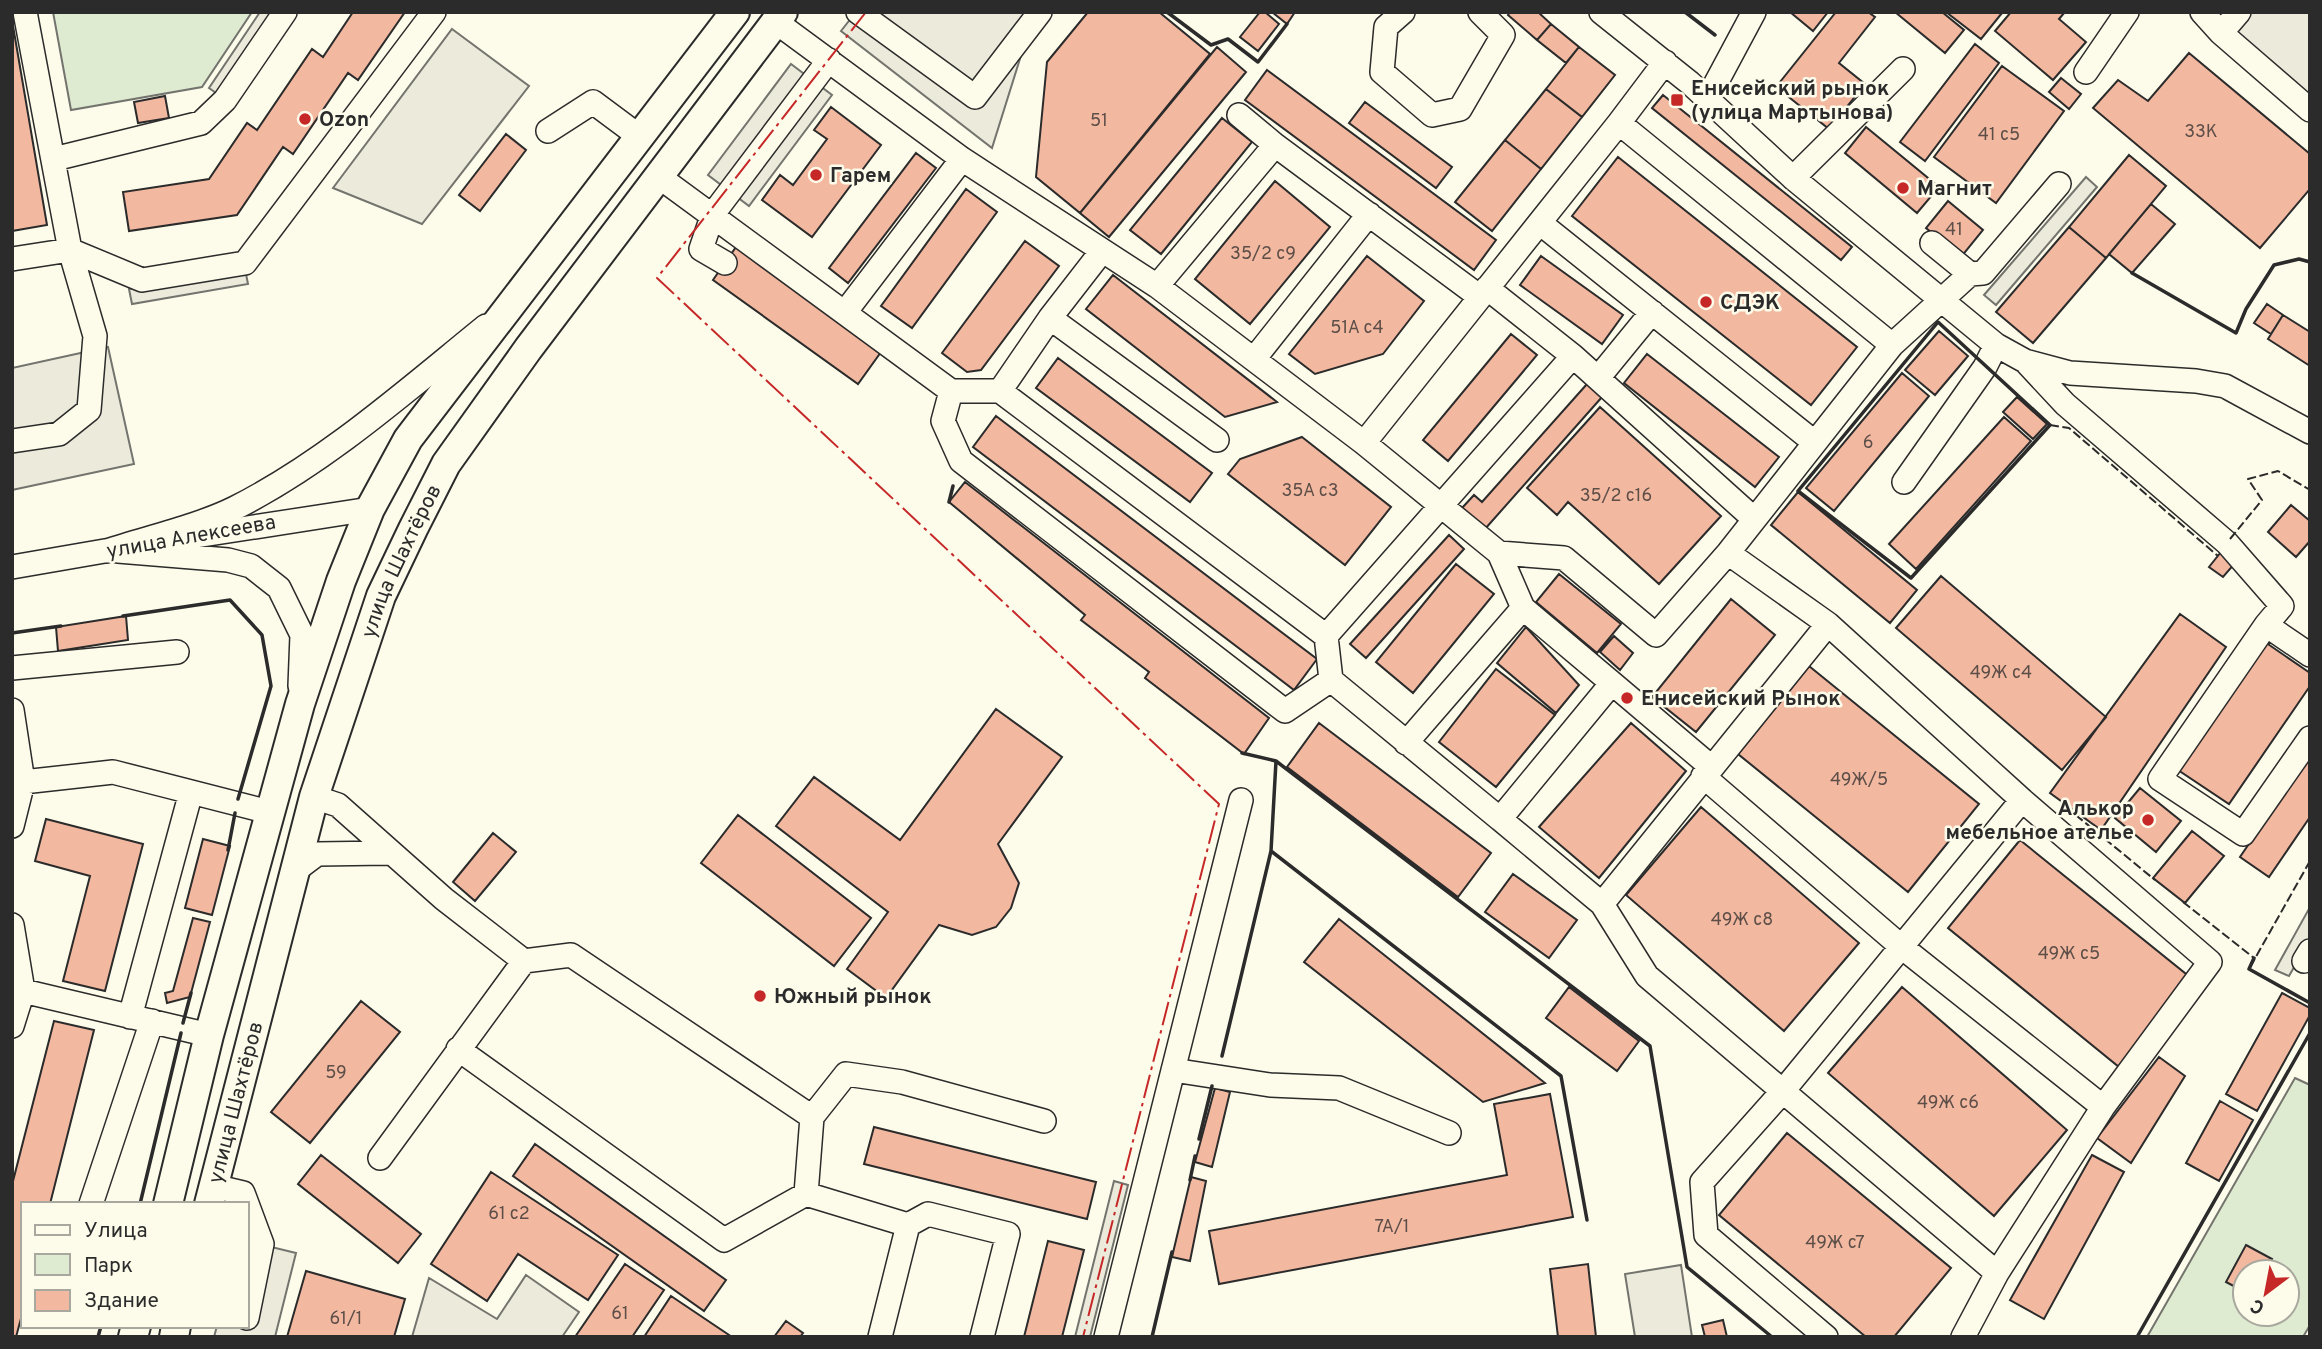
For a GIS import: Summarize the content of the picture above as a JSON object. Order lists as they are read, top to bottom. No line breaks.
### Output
{"streets":{"main road":["улица Шахтёров"],"street":["улица Алексеева"]},"crossings":[["улица Алексеева","улица Шахтёров"]],"places":{"transit":["Енисейский рынок (улица Мартынова)"],"other":["Ozon","Гарем","Магнит","СДЭК","Енисейский Рынок","Алькор мебельное ателье","Южный рынок"]},"house_numbers":["51","33К","41 с5","41","35/2 с9","51А с4","6","35А с3","35/2 с16","49Ж с4","49Ж/5","49Ж с8","49Ж с5","59","49Ж с6","61 с2","7А/1","49Ж с7","61","61/1"],"legend":["Улица","Парк","Здание"],"north":"bottom left"}
